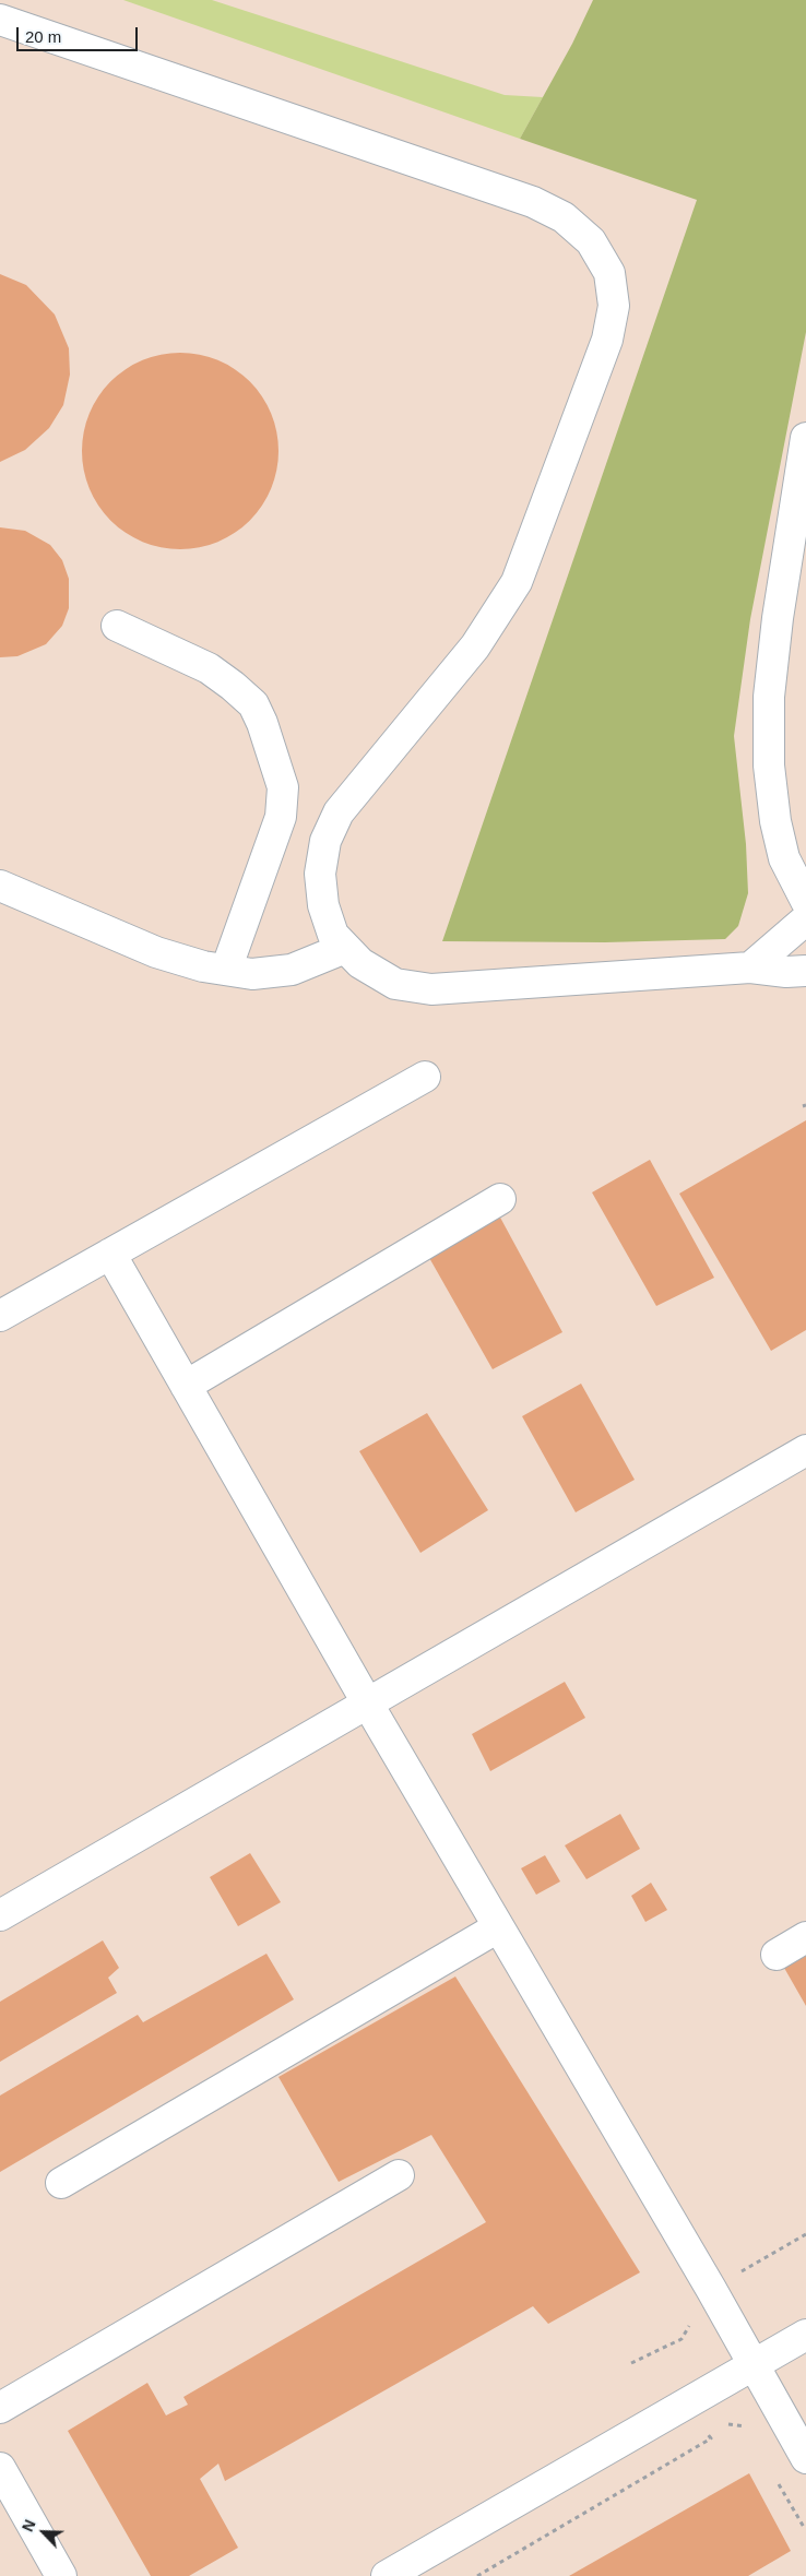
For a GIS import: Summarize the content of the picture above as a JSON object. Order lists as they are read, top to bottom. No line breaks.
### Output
{"scale_bar":"20 m","north":"top left"}
